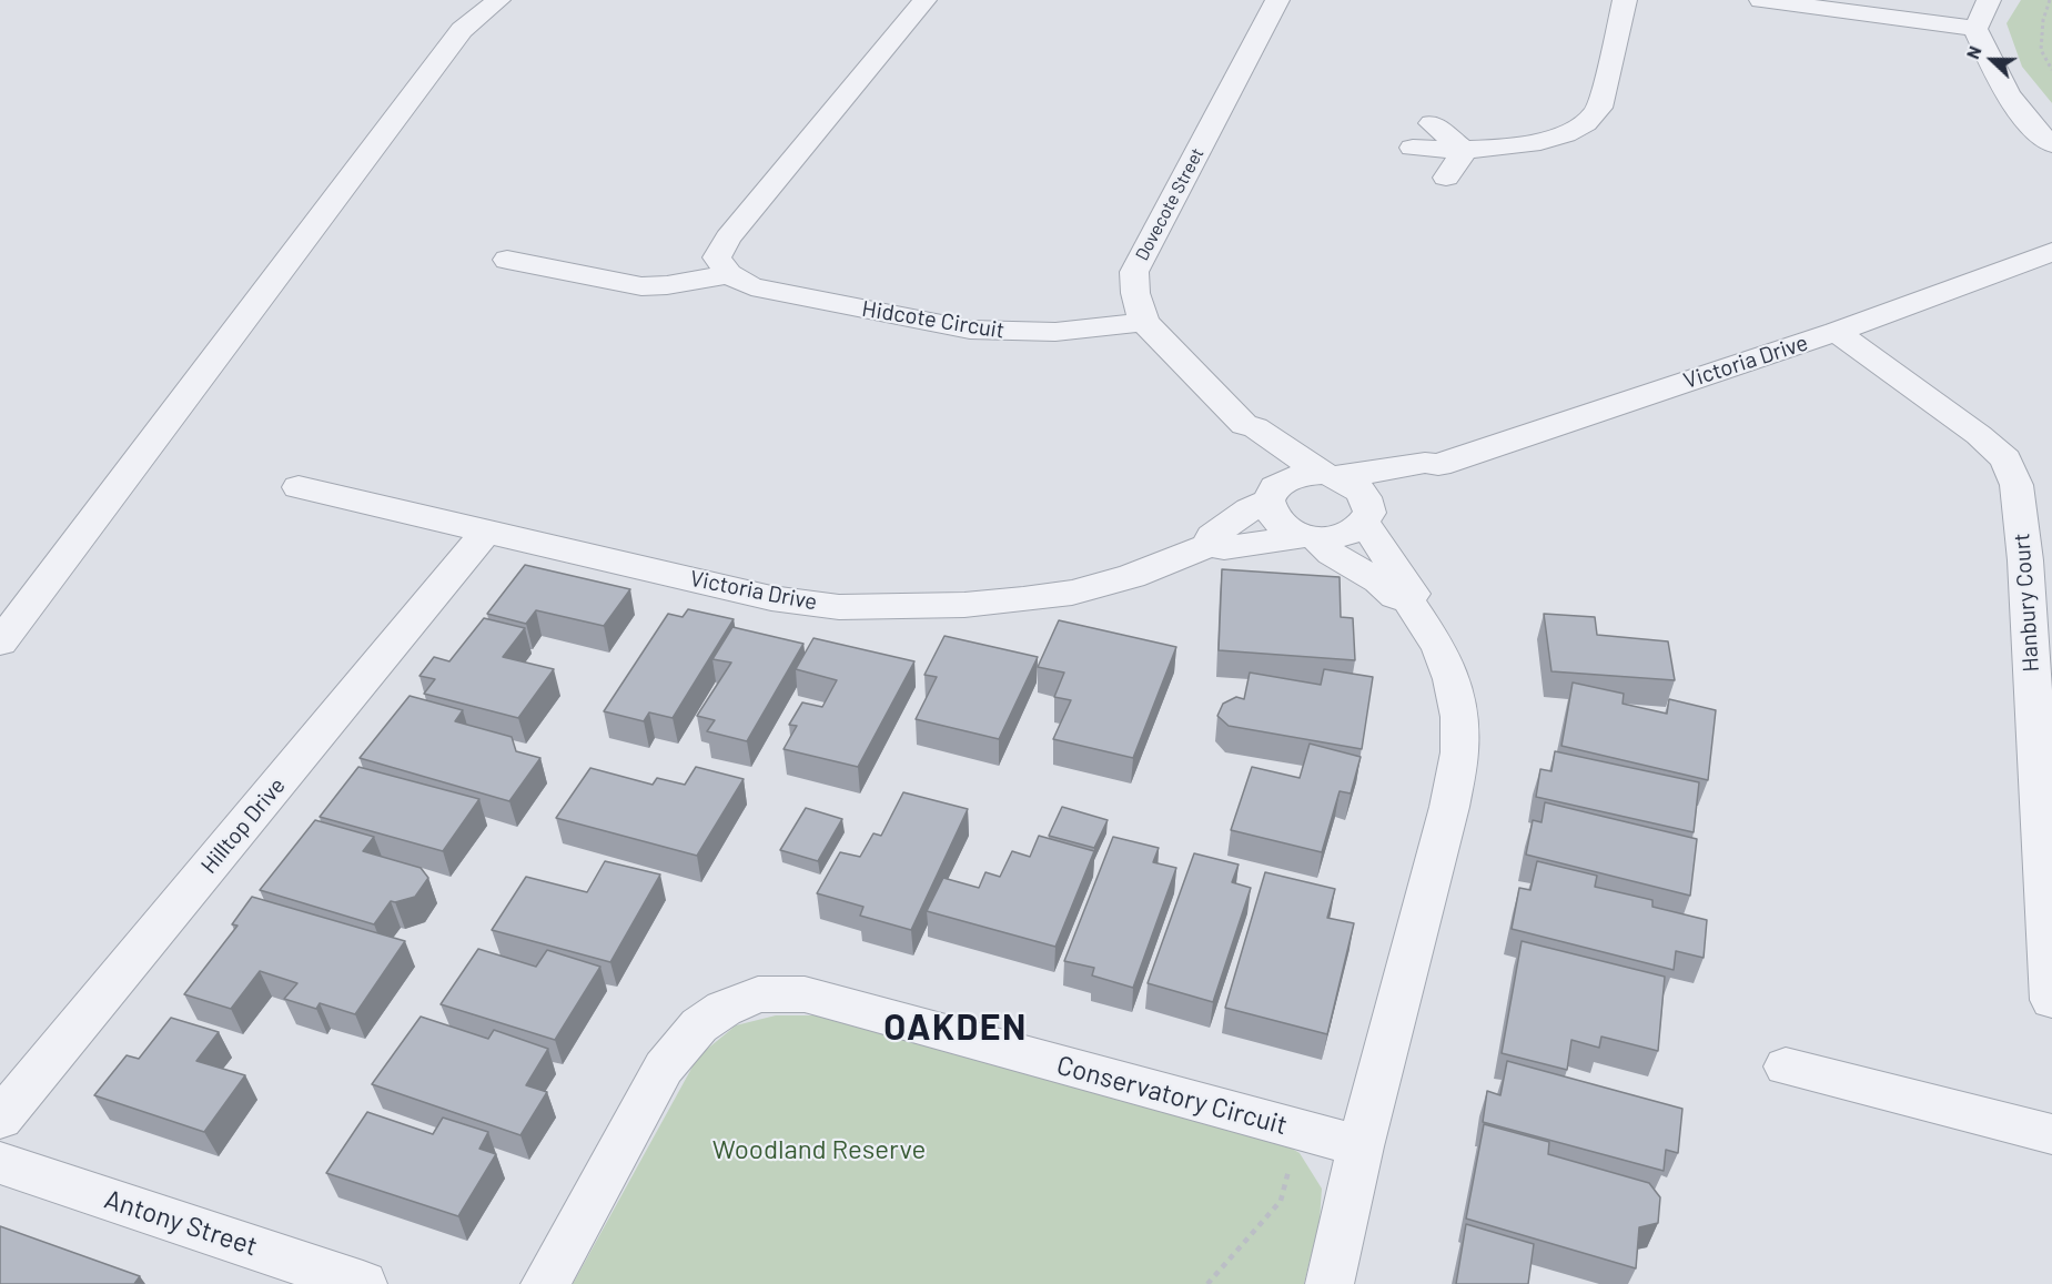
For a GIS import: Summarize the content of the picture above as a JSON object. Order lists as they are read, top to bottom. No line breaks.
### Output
{"streets":{"street":["Dovecote Street","Hidcote Circuit","Victoria Drive","Hanbury Court","Hilltop Drive","Conservatory Circuit","Antony Street"]},"crossings":[["Dovecote Street","Hidcote Circuit"],["Victoria Drive","Hanbury Court"],["Victoria Drive","Hilltop Drive"]],"districts":["OAKDEN"],"parks":["Woodland Reserve"],"north":"left"}
